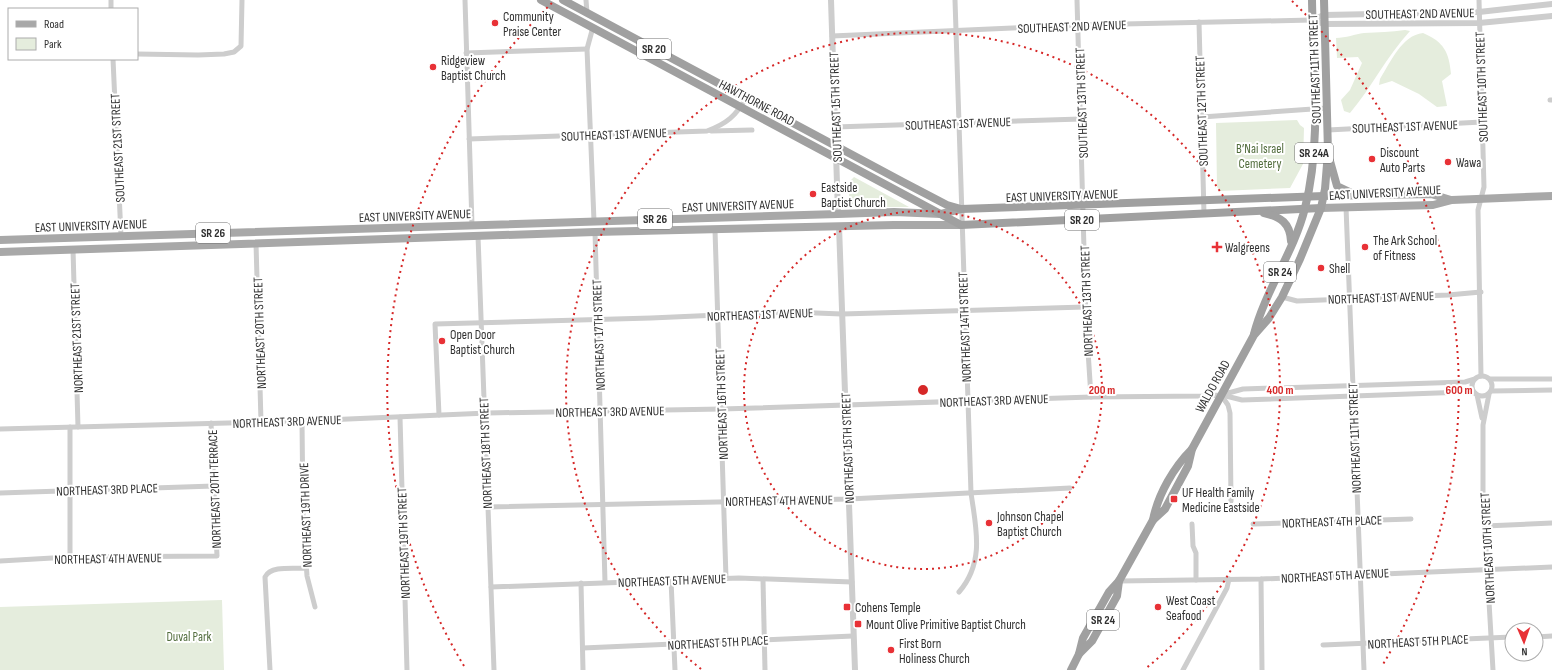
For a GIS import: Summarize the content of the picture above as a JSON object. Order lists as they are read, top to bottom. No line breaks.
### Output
{"streets":{"highway":["SR 20","SOUTHEAST 11TH STREET","HAWTHORNE ROAD","SR 24A","EAST UNIVERSITY AVENUE","SR 24","WALDO ROAD"],"main road":["SR 26"],"street":["SOUTHEAST 2ND AVENUE","SOUTHEAST 10TH STREET","SOUTHEAST 13TH STREET","SOUTHEAST 15TH STREET","SOUTHEAST 12TH STREET","SOUTHEAST 1ST AVENUE","SOUTHEAST 21ST STREET","NORTHEAST 1ST AVENUE","NORTHEAST 13TH STREET","NORTHEAST 14TH STREET","NORTHEAST 20TH STREET","NORTHEAST 17TH STREET","NORTHEAST 21ST STREET","NORTHEAST 3RD AVENUE","NORTHEAST 16TH STREET","NORTHEAST 11TH STREET","NORTHEAST 15TH STREET","NORTHEAST 18TH STREET","NORTHEAST 3RD PLACE","NORTHEAST 20TH TERRACE","NORTHEAST 4TH AVENUE","NORTHEAST 19TH DRIVE","NORTHEAST 4TH PLACE","NORTHEAST 19TH STREET","NORTHEAST 10TH STREET","NORTHEAST 5TH AVENUE","NORTHEAST 5TH PLACE"]},"crossings":[["SOUTHEAST 2ND AVENUE","SOUTHEAST 11TH STREET"],["SOUTHEAST 2ND AVENUE","SOUTHEAST 10TH STREET"],["SOUTHEAST 2ND AVENUE","SOUTHEAST 13TH STREET"],["SOUTHEAST 2ND AVENUE","SOUTHEAST 15TH STREET"],["SOUTHEAST 2ND AVENUE","SOUTHEAST 12TH STREET"],["SOUTHEAST 2ND AVENUE","NORTHEAST 14TH STREET"],["SOUTHEAST 11TH STREET","SOUTHEAST 1ST AVENUE"],["SOUTHEAST 11TH STREET","EAST UNIVERSITY AVENUE"],["SOUTHEAST 11TH STREET","WALDO ROAD"],["SOUTHEAST 10TH STREET","SOUTHEAST 1ST AVENUE"],["SOUTHEAST 10TH STREET","EAST UNIVERSITY AVENUE"],["HAWTHORNE ROAD","SOUTHEAST 15TH STREET"],["HAWTHORNE ROAD","SOUTHEAST 1ST AVENUE"],["HAWTHORNE ROAD","EAST UNIVERSITY AVENUE"],["HAWTHORNE ROAD","NORTHEAST 14TH STREET"],["SOUTHEAST 13TH STREET","SOUTHEAST 1ST AVENUE"],["SOUTHEAST 13TH STREET","EAST UNIVERSITY AVENUE"],["SOUTHEAST 13TH STREET","NORTHEAST 13TH STREET"],["SOUTHEAST 15TH STREET","SOUTHEAST 1ST AVENUE"],["SOUTHEAST 15TH STREET","EAST UNIVERSITY AVENUE"],["SOUTHEAST 12TH STREET","EAST UNIVERSITY AVENUE"],["SOUTHEAST 1ST AVENUE","NORTHEAST 14TH STREET"],["SOUTHEAST 21ST STREET","EAST UNIVERSITY AVENUE"],["EAST UNIVERSITY AVENUE","NORTHEAST 13TH STREET"],["EAST UNIVERSITY AVENUE","NORTHEAST 14TH STREET"],["EAST UNIVERSITY AVENUE","NORTHEAST 20TH STREET"],["EAST UNIVERSITY AVENUE","NORTHEAST 17TH STREET"],["EAST UNIVERSITY AVENUE","NORTHEAST 21ST STREET"],["EAST UNIVERSITY AVENUE","WALDO ROAD"],["EAST UNIVERSITY AVENUE","NORTHEAST 16TH STREET"],["EAST UNIVERSITY AVENUE","NORTHEAST 11TH STREET"],["EAST UNIVERSITY AVENUE","NORTHEAST 15TH STREET"],["EAST UNIVERSITY AVENUE","NORTHEAST 18TH STREET"],["NORTHEAST 1ST AVENUE","NORTHEAST 13TH STREET"],["NORTHEAST 1ST AVENUE","NORTHEAST 14TH STREET"],["NORTHEAST 1ST AVENUE","NORTHEAST 17TH STREET"],["NORTHEAST 1ST AVENUE","WALDO ROAD"],["NORTHEAST 1ST AVENUE","NORTHEAST 3RD AVENUE"],["NORTHEAST 1ST AVENUE","NORTHEAST 16TH STREET"],["NORTHEAST 1ST AVENUE","NORTHEAST 11TH STREET"],["NORTHEAST 1ST AVENUE","NORTHEAST 15TH STREET"],["NORTHEAST 1ST AVENUE","NORTHEAST 18TH STREET"],["NORTHEAST 13TH STREET","NORTHEAST 3RD AVENUE"],["NORTHEAST 14TH STREET","NORTHEAST 3RD AVENUE"],["NORTHEAST 14TH STREET","NORTHEAST 4TH AVENUE"],["NORTHEAST 20TH STREET","NORTHEAST 3RD AVENUE"],["NORTHEAST 17TH STREET","NORTHEAST 3RD AVENUE"],["NORTHEAST 17TH STREET","NORTHEAST 4TH AVENUE"],["NORTHEAST 17TH STREET","NORTHEAST 5TH AVENUE"],["NORTHEAST 21ST STREET","NORTHEAST 3RD AVENUE"],["WALDO ROAD","NORTHEAST 3RD AVENUE"],["WALDO ROAD","NORTHEAST 5TH AVENUE"],["NORTHEAST 3RD AVENUE","NORTHEAST 16TH STREET"],["NORTHEAST 3RD AVENUE","NORTHEAST 11TH STREET"],["NORTHEAST 3RD AVENUE","NORTHEAST 15TH STREET"],["NORTHEAST 3RD AVENUE","NORTHEAST 18TH STREET"],["NORTHEAST 3RD AVENUE","NORTHEAST 20TH TERRACE"],["NORTHEAST 3RD AVENUE","NORTHEAST 19TH DRIVE"],["NORTHEAST 3RD AVENUE","NORTHEAST 19TH STREET"],["NORTHEAST 3RD AVENUE","NORTHEAST 10TH STREET"],["NORTHEAST 16TH STREET","NORTHEAST 4TH AVENUE"],["NORTHEAST 16TH STREET","NORTHEAST 5TH AVENUE"],["NORTHEAST 11TH STREET","NORTHEAST 4TH PLACE"],["NORTHEAST 11TH STREET","NORTHEAST 5TH AVENUE"],["NORTHEAST 11TH STREET","NORTHEAST 5TH PLACE"],["NORTHEAST 15TH STREET","NORTHEAST 4TH AVENUE"],["NORTHEAST 15TH STREET","NORTHEAST 5TH AVENUE"],["NORTHEAST 15TH STREET","NORTHEAST 5TH PLACE"],["NORTHEAST 18TH STREET","NORTHEAST 4TH AVENUE"],["NORTHEAST 18TH STREET","NORTHEAST 5TH AVENUE"],["NORTHEAST 3RD PLACE","NORTHEAST 20TH TERRACE"],["NORTHEAST 20TH TERRACE","NORTHEAST 4TH AVENUE"],["NORTHEAST 10TH STREET","NORTHEAST 5TH AVENUE"],["NORTHEAST 10TH STREET","NORTHEAST 5TH PLACE"]],"parks":["B’Nai Israel Cemetery","Duval Park"],"places":{"other":["Community Praise Center","Ridgeview Baptist Church","Discount Auto Parts","Wawa","Eastside Baptist Church","The Ark School of Fitness","Shell","Open Door Baptist Church","Johnson Chapel Baptist Church","West Coast Seafood","First Born Holiness Church"],"health":["Walgreens"],"transit":["UF Health Family Medicine Eastside","Cohens Temple","Mount Olive Primitive Baptist Church"]},"legend":["Road","Park"],"north":"bottom","rings":["200 m","400 m","600 m"]}
